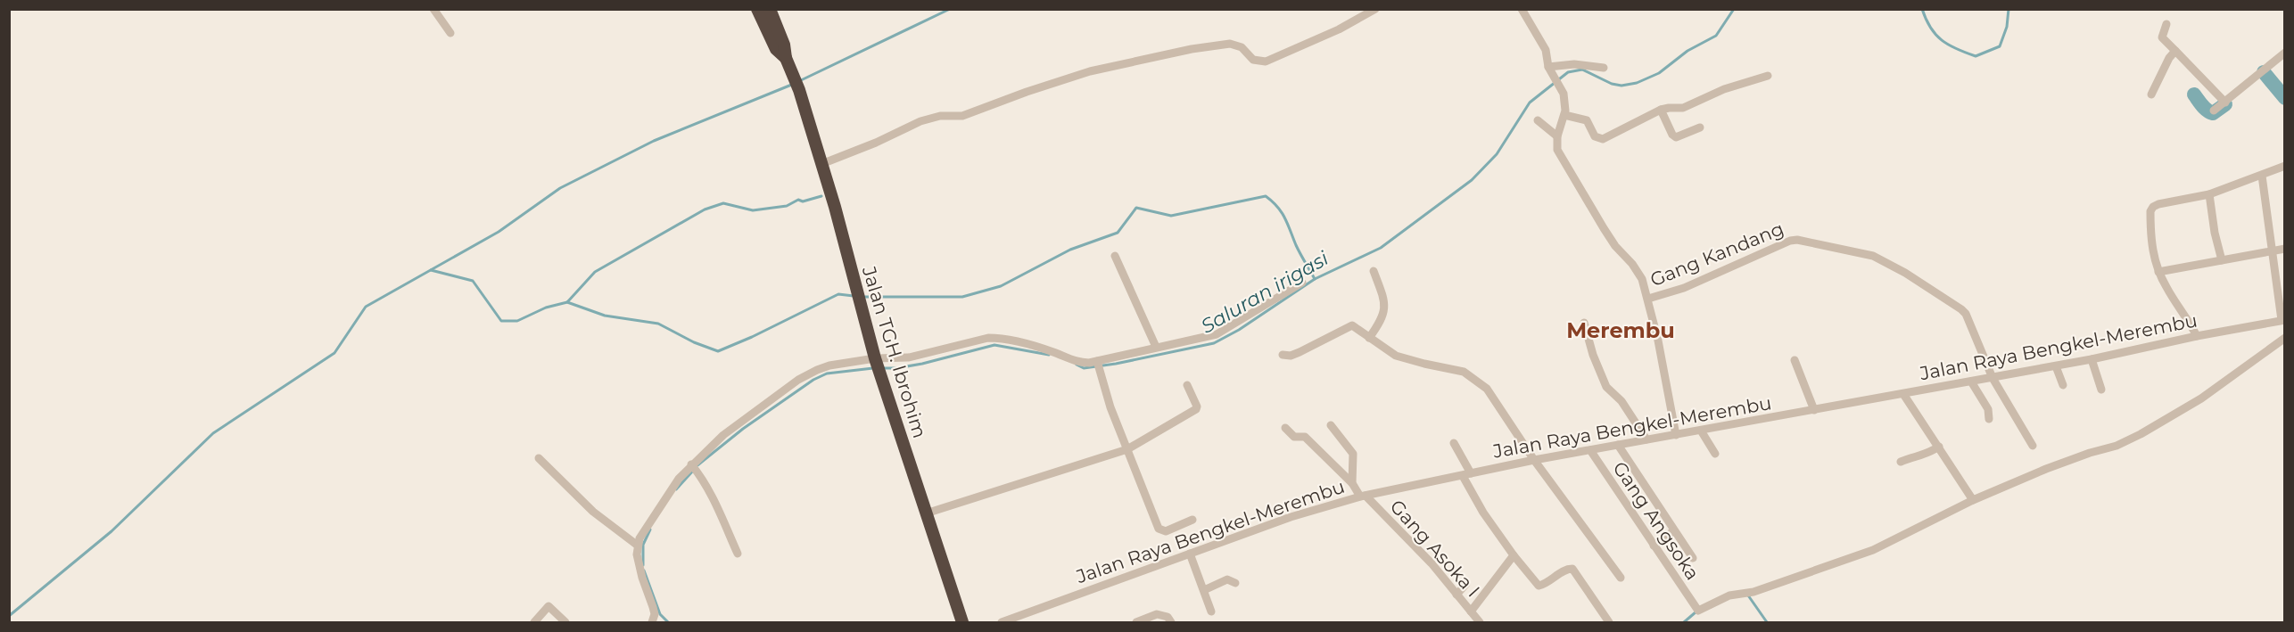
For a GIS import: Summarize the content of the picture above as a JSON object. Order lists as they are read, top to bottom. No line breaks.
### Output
{"streets":{"highway":["Jalan TGH. Ibrohim"],"street":["Gang Kandang","Jalan Raya Bengkel-Merembu","Gang Angsoka","Gang Asoka I"]},"crossings":[["Gang Kandang","Jalan Raya Bengkel-Merembu"],["Jalan Raya Bengkel-Merembu","Gang Angsoka"],["Jalan Raya Bengkel-Merembu","Gang Asoka I"]],"districts":["Merembu"],"water":["Saluran irigasi"]}
